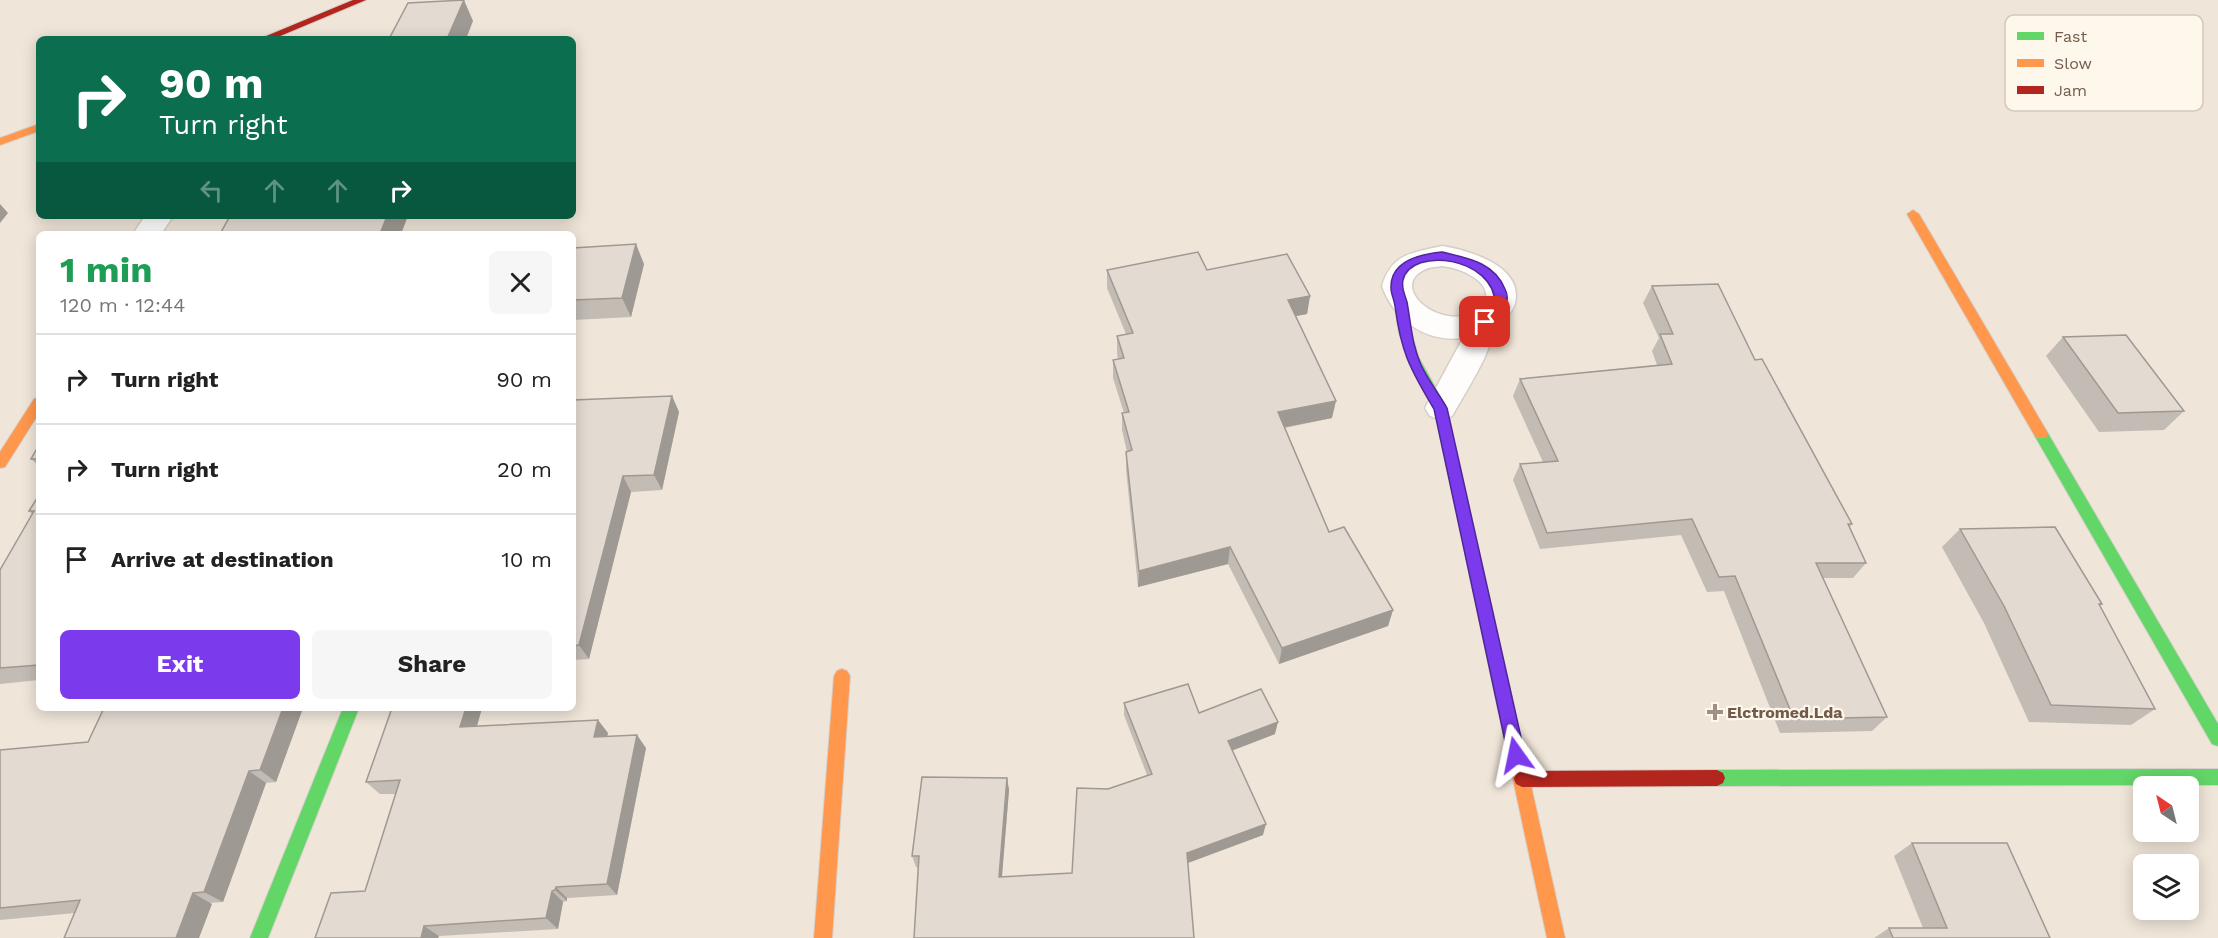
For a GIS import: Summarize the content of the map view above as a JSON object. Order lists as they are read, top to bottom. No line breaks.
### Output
{"places":{"health":["Elctromed.Lda"]},"legend":["Fast","Slow","Jam"],"north":"top left","page":{"turn":["90 m","Turn right"],"heading":["1 min","120 m · 12:44"],"list":[{"name":"Turn right","value":"90 m"},{"name":"Turn right","value":"20 m"},{"name":"Arrive at destination","value":"10 m"}],"buttons":["Exit","Share"]}}
